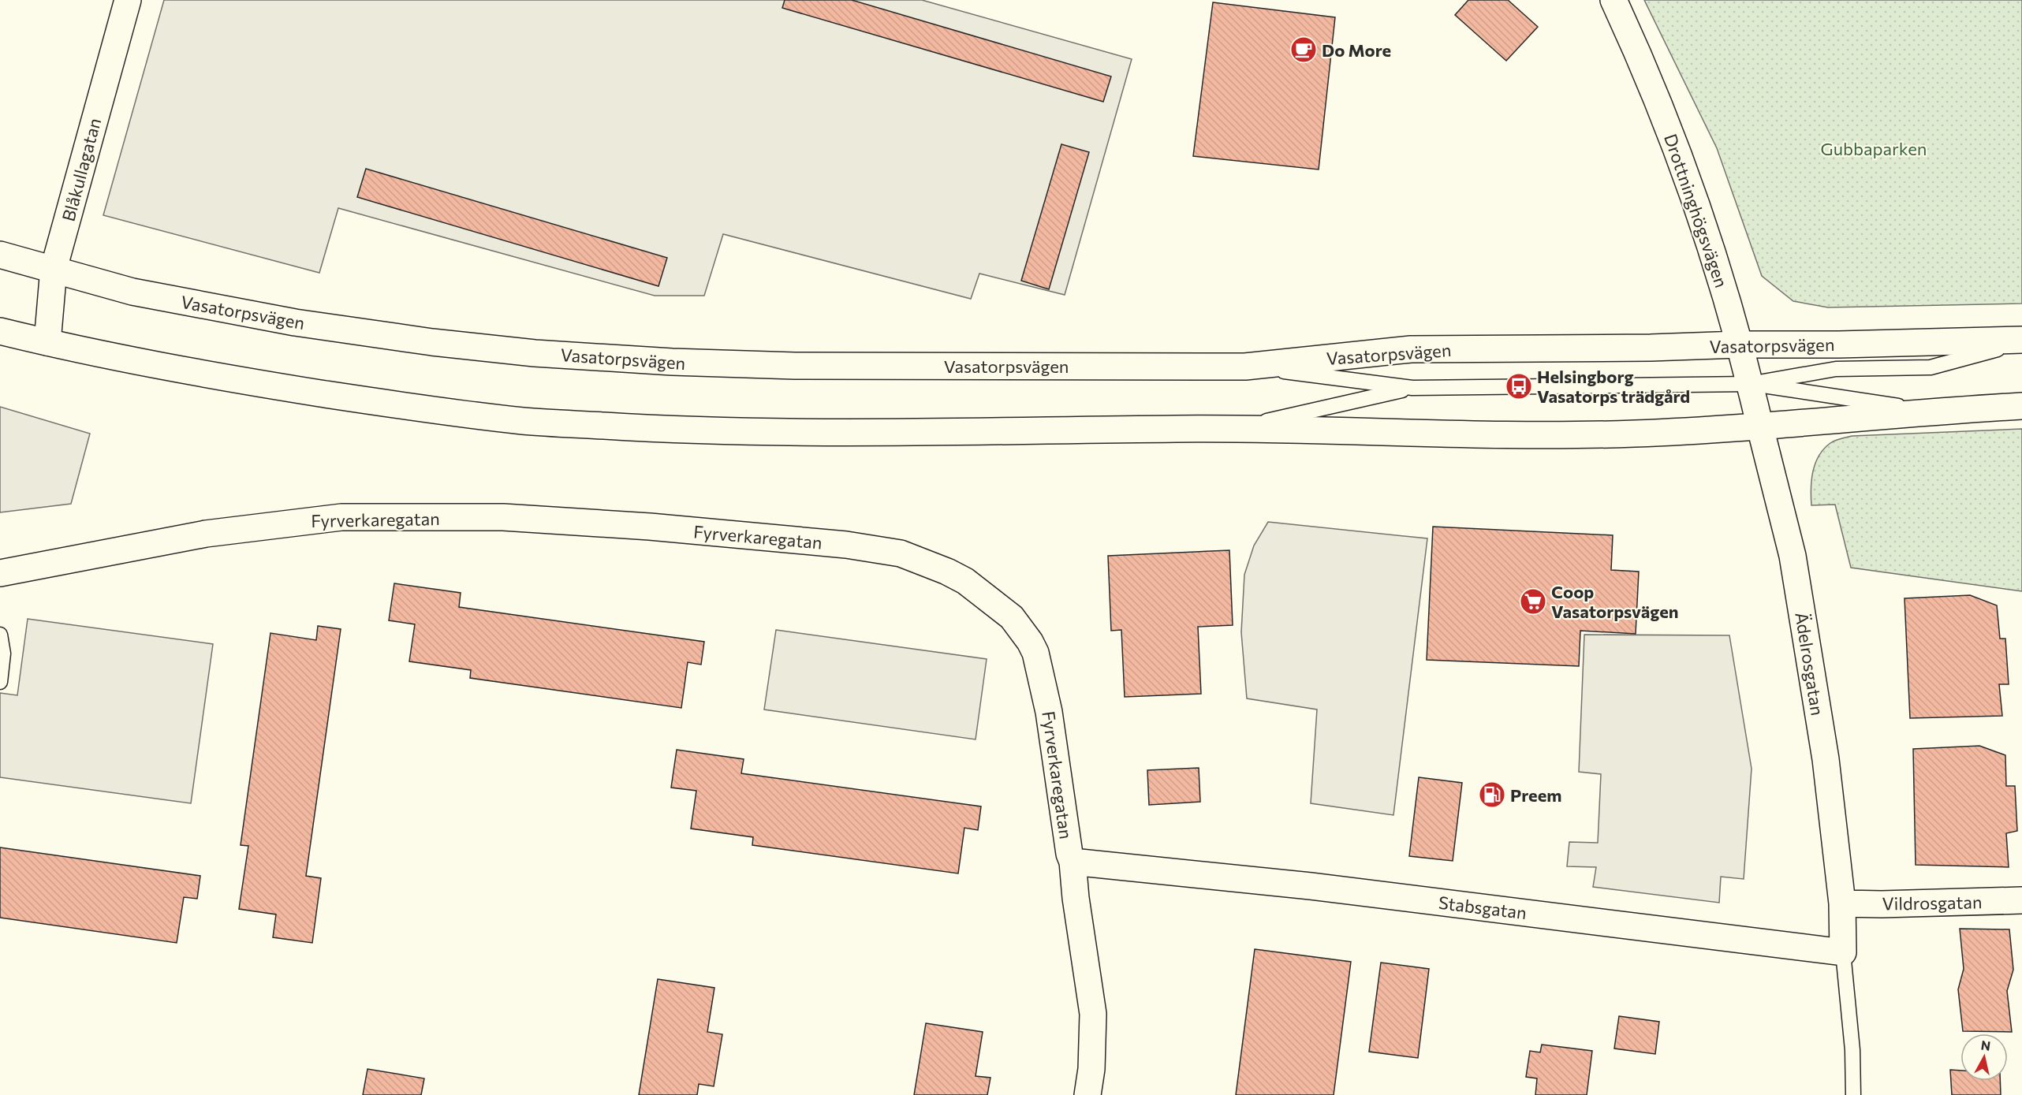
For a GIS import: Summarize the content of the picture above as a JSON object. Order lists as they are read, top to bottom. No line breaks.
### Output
{"streets":{"main road":["Blåkullagatan","Drottninghögsvägen","Vasatorpsvägen","Fyrverkaregatan","Ädelrosgatan","Vildrosgatan","Stabsgatan"]},"crossings":[["Blåkullagatan","Vasatorpsvägen"],["Drottninghögsvägen","Vasatorpsvägen"],["Drottninghögsvägen","Ädelrosgatan"],["Fyrverkaregatan","Stabsgatan"],["Ädelrosgatan","Vildrosgatan"]],"parks":["Gubbaparken"],"places":{"cafe":["Do More"],"bus stop":["Helsingborg Vasatorps trädgård"],"supermarket":["Coop Vasatorpsvägen"],"fuel station":["Preem"]},"north":"top"}
